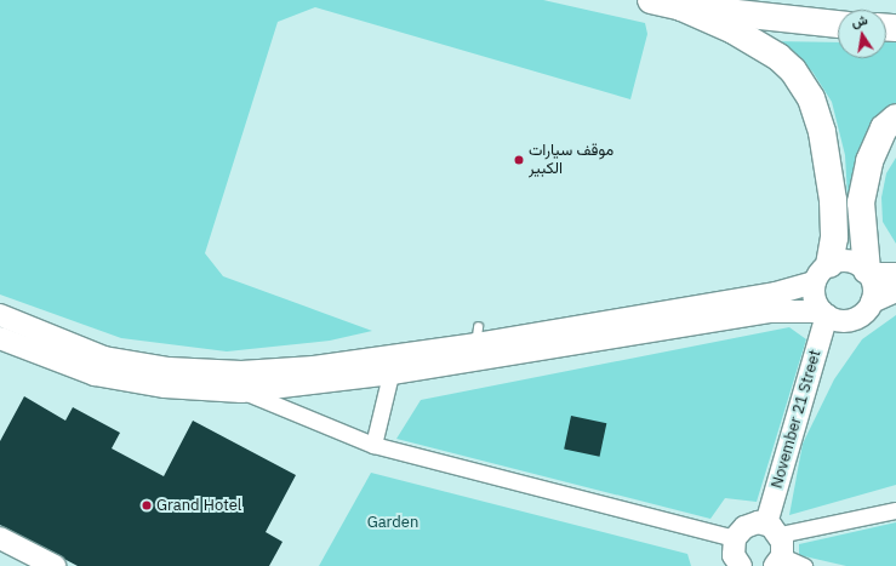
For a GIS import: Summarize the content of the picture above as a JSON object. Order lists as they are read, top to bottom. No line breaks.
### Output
{"streets":{"main road":["November 21 Street"]},"parks":["Garden"],"places":["موقف سيارات الكبير","Grand Hotel"],"north":"top"}
